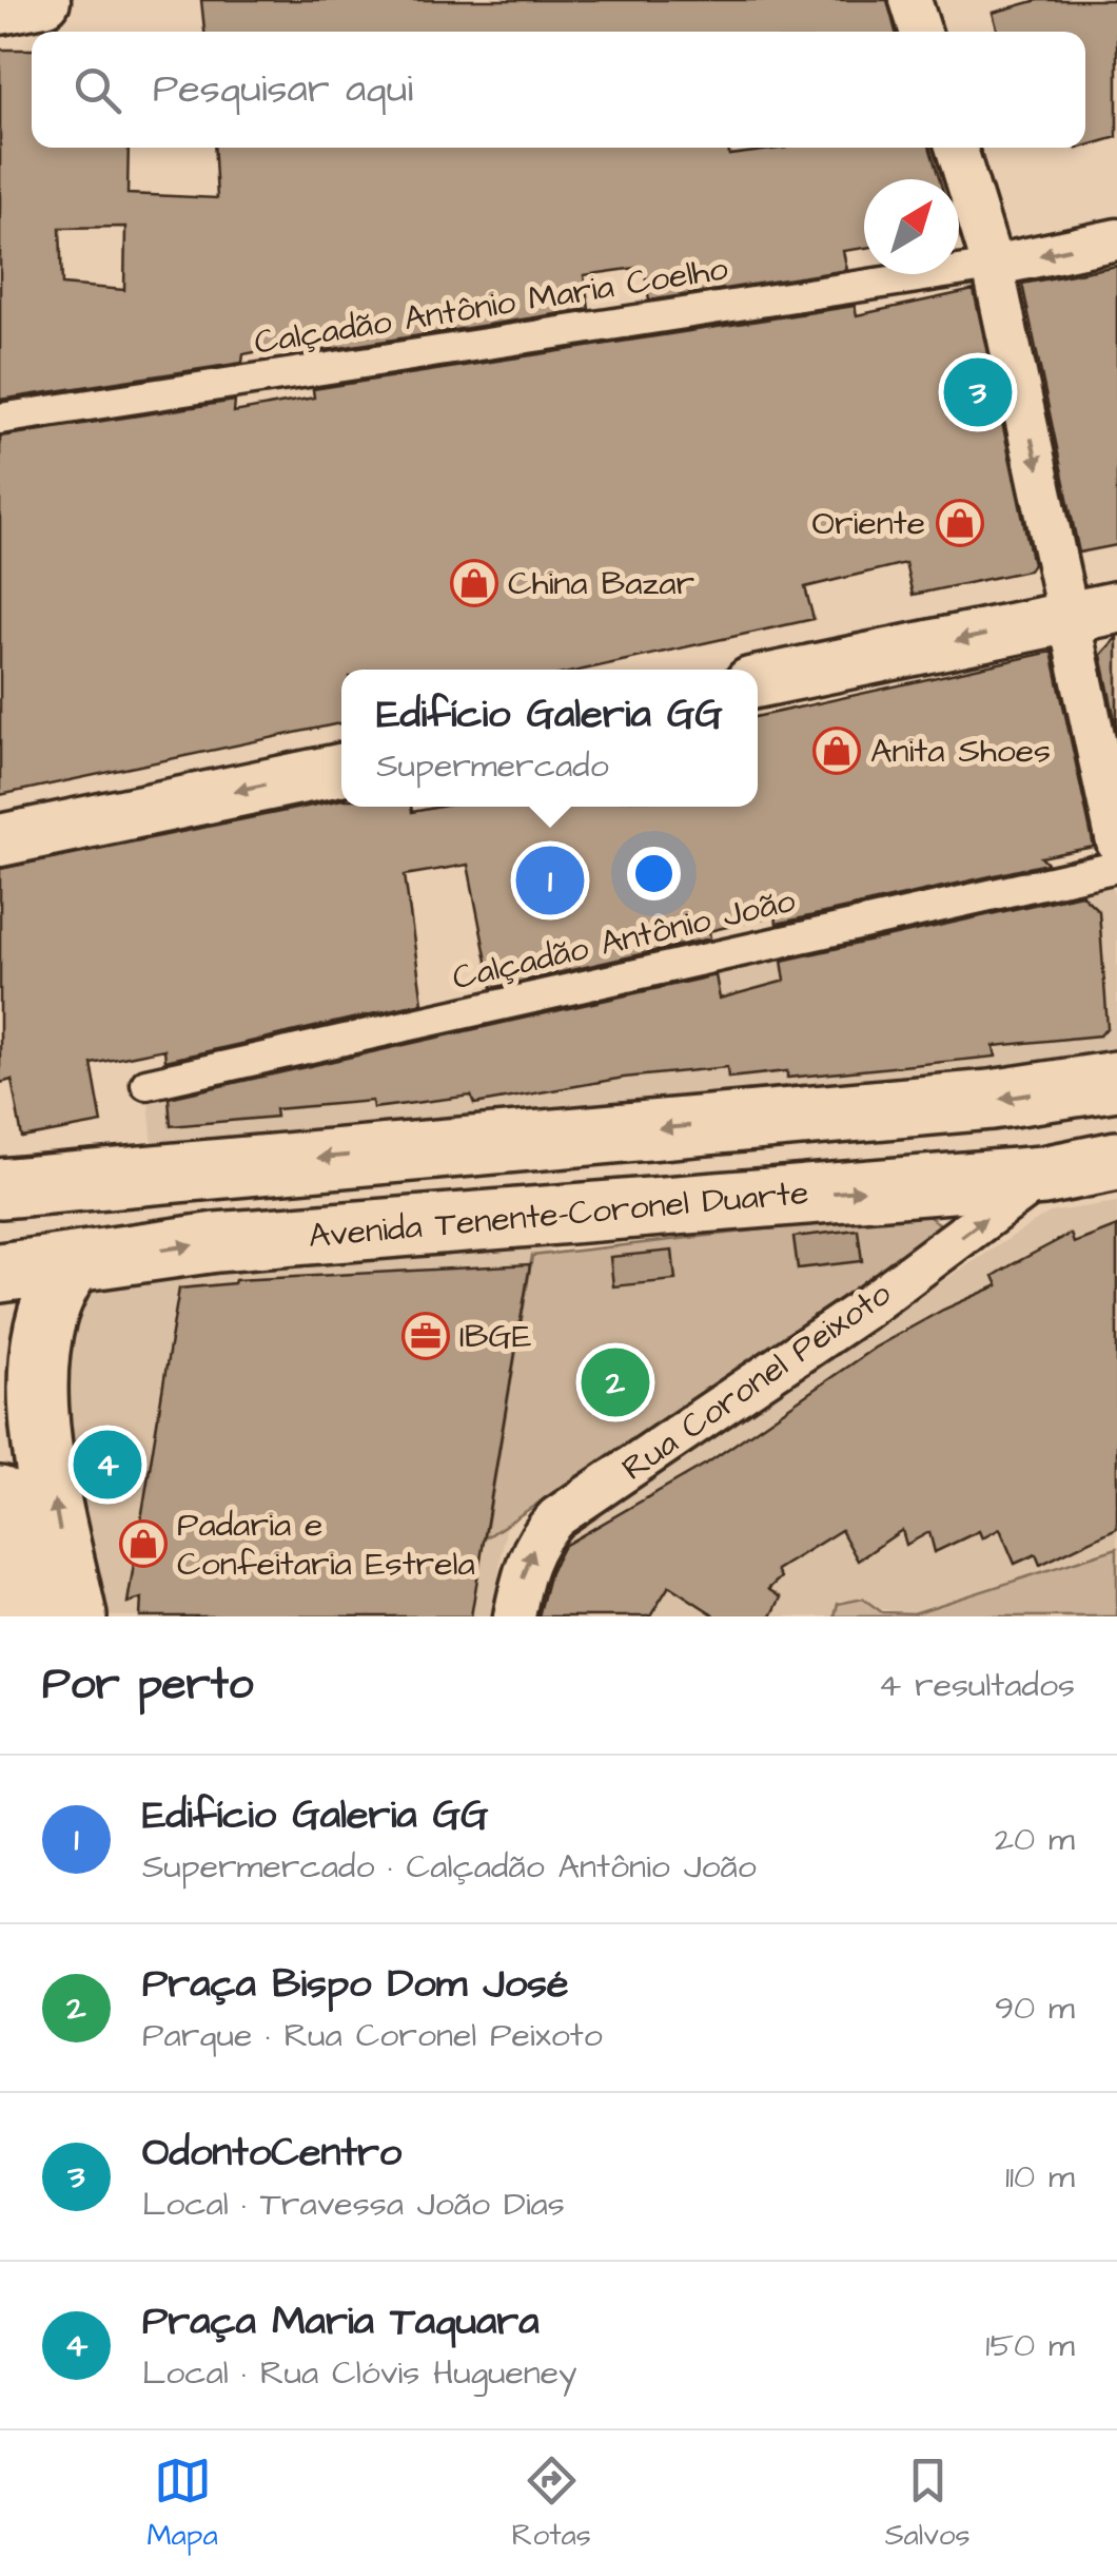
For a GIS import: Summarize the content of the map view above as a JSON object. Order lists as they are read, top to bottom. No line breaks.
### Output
{"streets":{"main road":["Avenida Tenente-Coronel Duarte"],"street":["Calçadão Antônio Maria Coelho","Calçadão Antônio João","Rua Coronel Peixoto"]},"crossings":[["Avenida Tenente-Coronel Duarte","Rua Coronel Peixoto"]],"one_way":["Rua Coronel Peixoto"],"places":{"shop":["Oriente","China Bazar","Anita Shoes","Padaria e Confeitaria Estrela"],"office":["IBGE"]},"north":"top right","page":{"search":"Pesquisar aqui","pins":["3","1","2","4"],"popup":["Edifício Galeria GG","Supermercado"],"heading":["Por perto","4 resultados"],"list":[{"mark":"1","name":"Edifício Galeria GG","note":"Supermercado · Calçadão Antônio João","value":"20 m"},{"mark":"2","name":"Praça Bispo Dom José","note":"Parque · Rua Coronel Peixoto","value":"90 m"},{"mark":"3","name":"OdontoCentro","note":"Local · Travessa João Dias","value":"110 m"},{"mark":"4","name":"Praça Maria Taquara","note":"Local · Rua Clóvis Hugueney","value":"150 m"}],"nav":["Mapa","Rotas","Salvos"]}}
